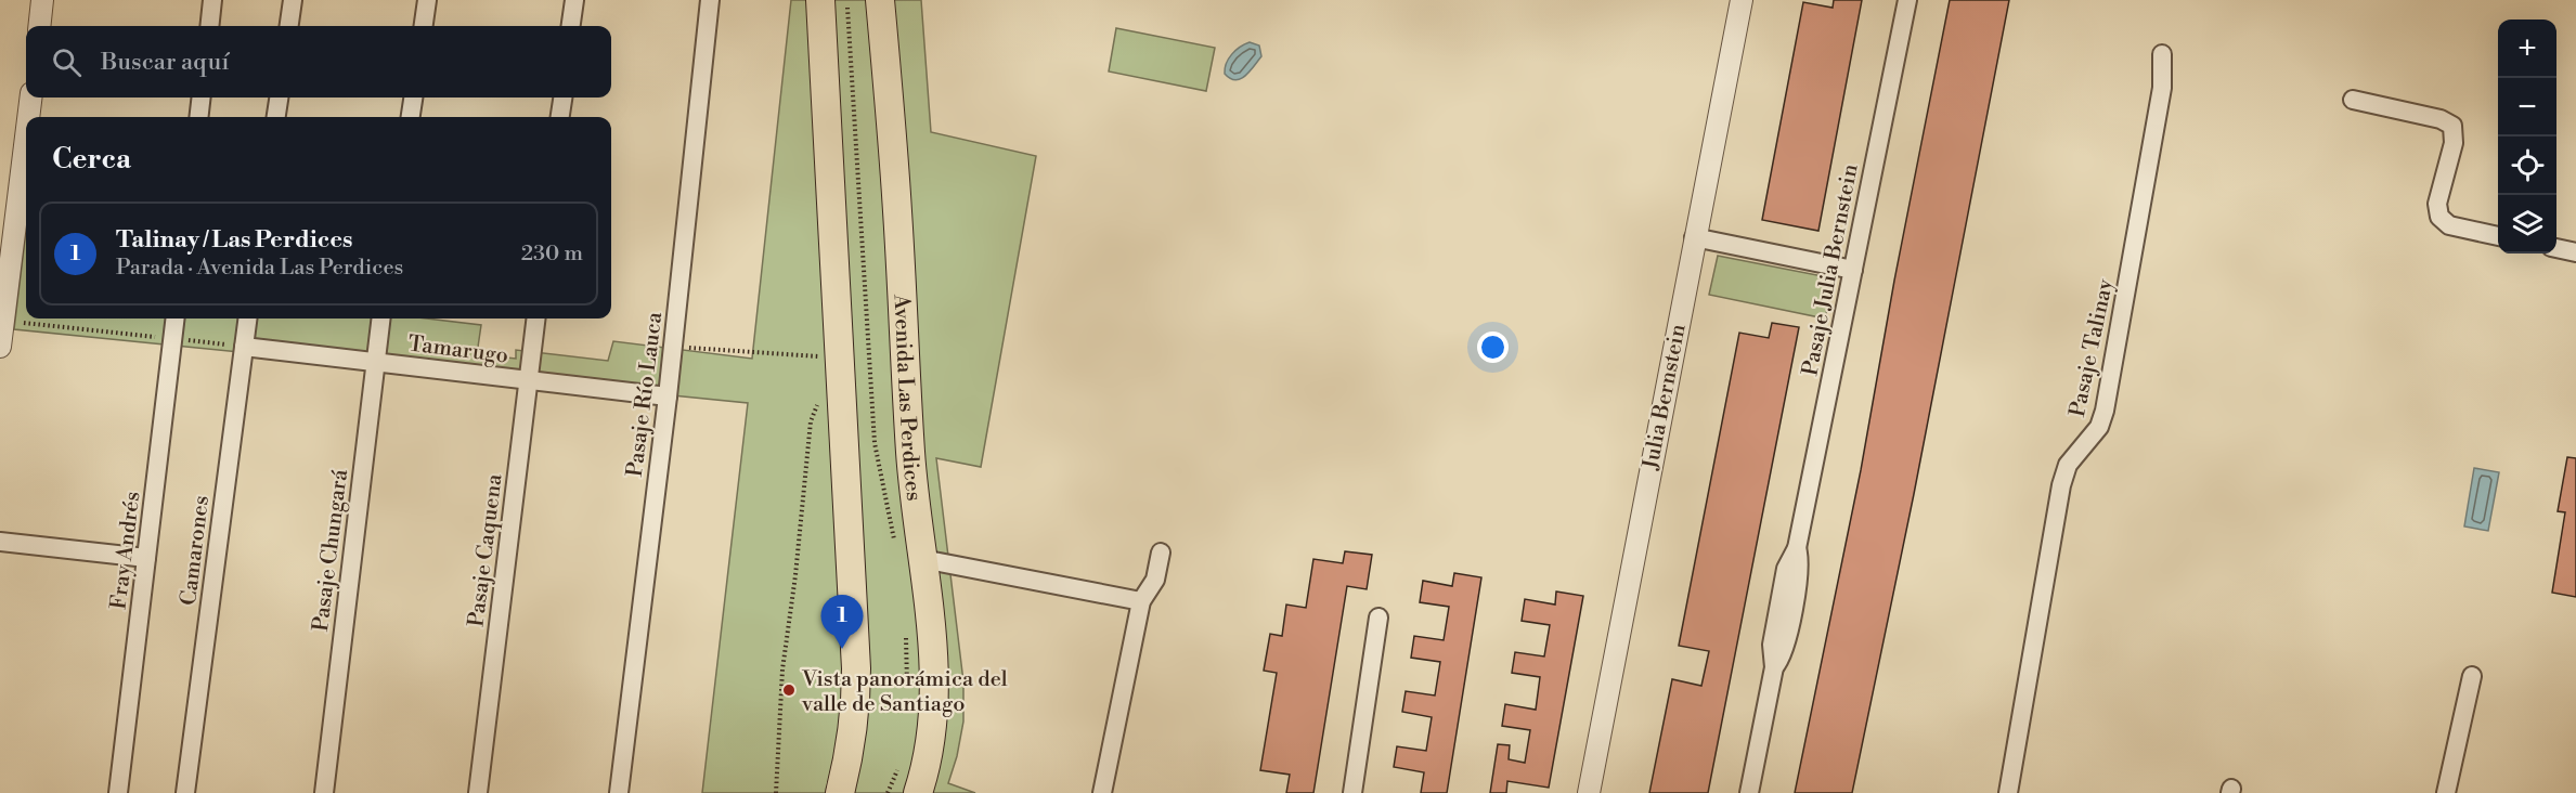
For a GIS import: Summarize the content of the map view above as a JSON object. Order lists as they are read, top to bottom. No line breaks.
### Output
{"streets":{"main road":["Avenida Las Perdices"],"street":["Pasaje Julia Bernstein","Pasaje Talinay","Tamarugo","Pasaje Río Lauca","Julia Bernstein","Fray Andrés","Camarones","Pasaje Chungará","Pasaje Caquena"]},"crossings":[["Tamarugo","Pasaje Río Lauca"],["Tamarugo","Camarones"],["Tamarugo","Pasaje Chungará"],["Tamarugo","Pasaje Caquena"]],"places":["Vista panorámica del valle de Santiago"],"page":{"map_buttons":["+","−"],"search":"Buscar aquí","heading":"Cerca","list":[{"mark":"1","name":"Talinay / Las Perdices","note":"Parada · Avenida Las Perdices","value":"230 m"}],"pins":"1"}}
